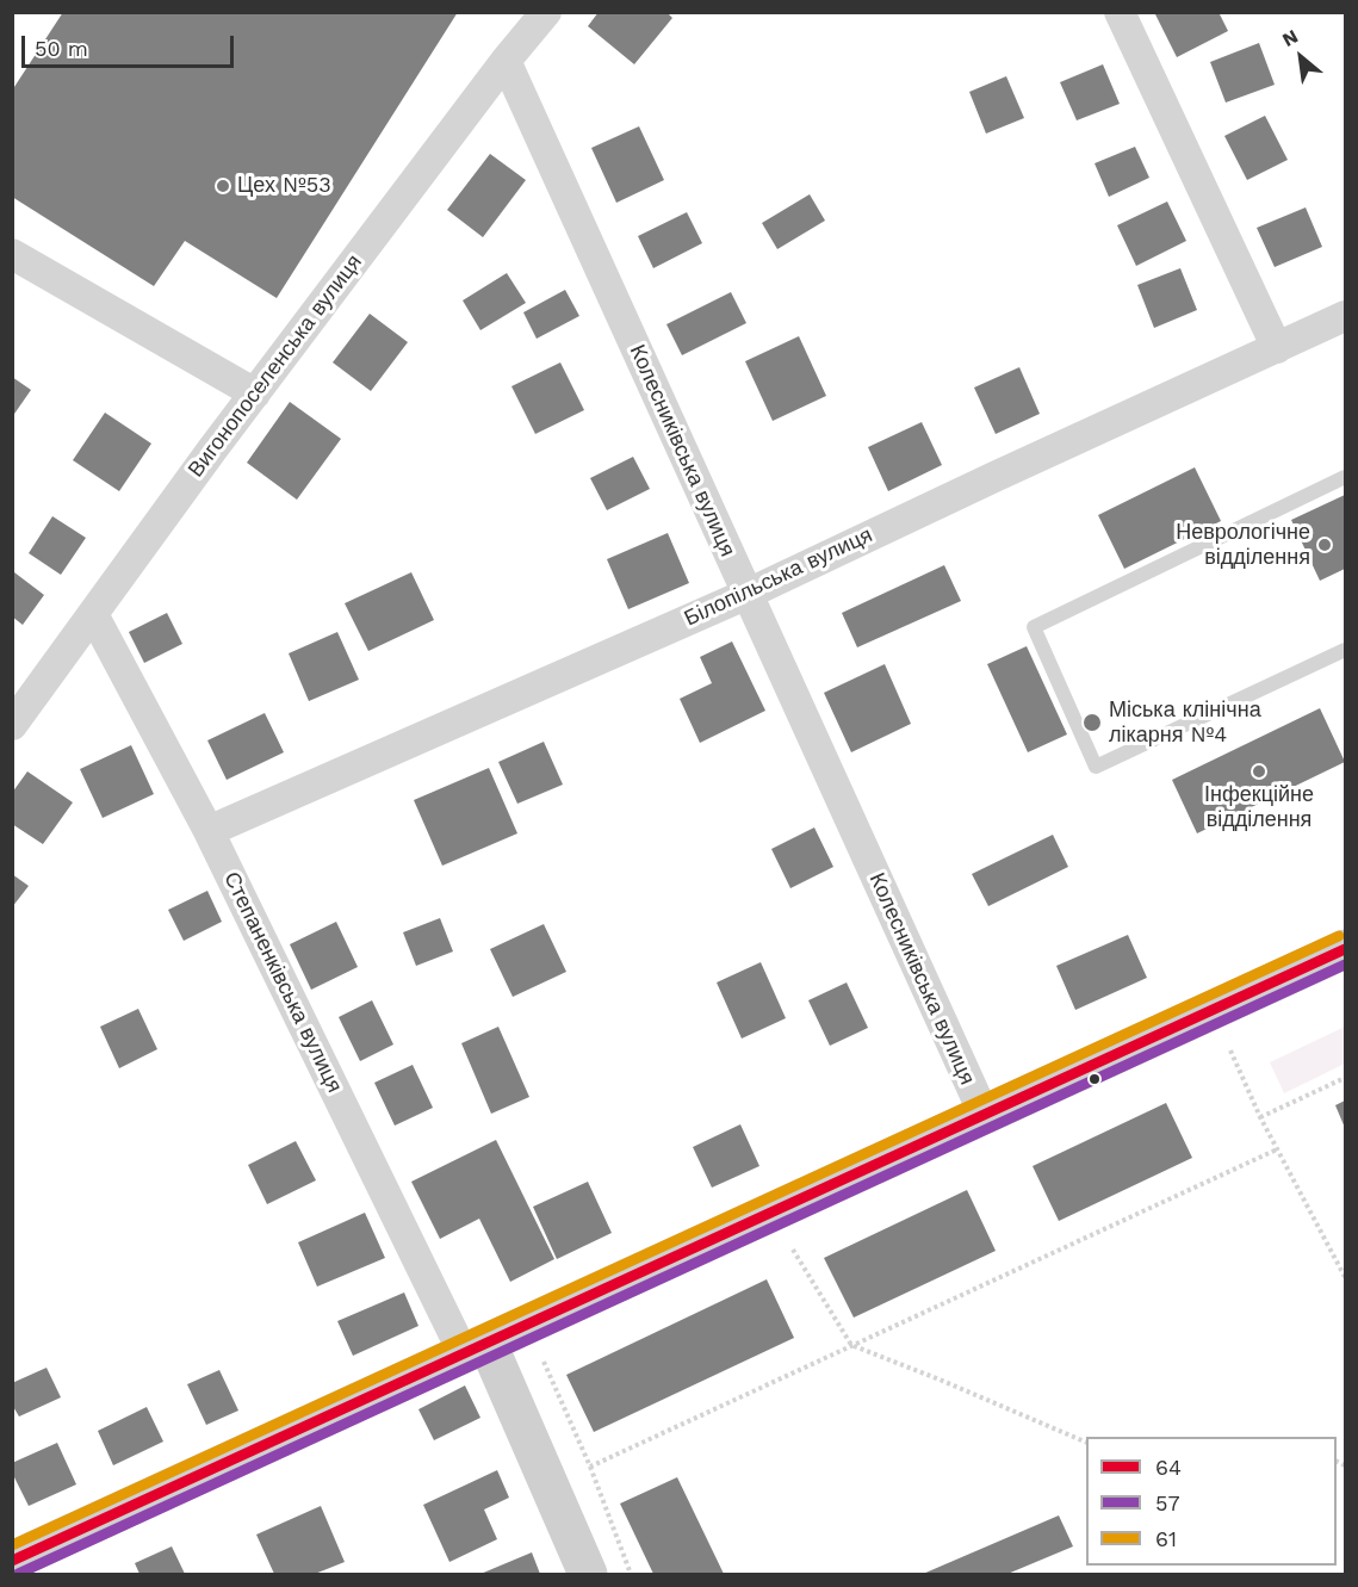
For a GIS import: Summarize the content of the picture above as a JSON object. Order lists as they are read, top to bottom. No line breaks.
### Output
{"streets":{"main road":["Степаненківська вулиця"],"street":["Вигонопоселенська вулиця","Колесниківська вулиця","Білопільська вулиця"]},"crossings":[["Вигонопоселенська вулиця","Колесниківська вулиця"],["Вигонопоселенська вулиця","Степаненківська вулиця"],["Колесниківська вулиця","Білопільська вулиця"],["Білопільська вулиця","Степаненківська вулиця"]],"places":["Цех №53","Неврологічне відділення","Міська клінічна лікарня №4","Інфекційне відділення"],"lines":["transit line 61","transit line 64","transit line 57"],"legend":["64","57","61"],"scale_bar":"50 m","north":"top left"}
